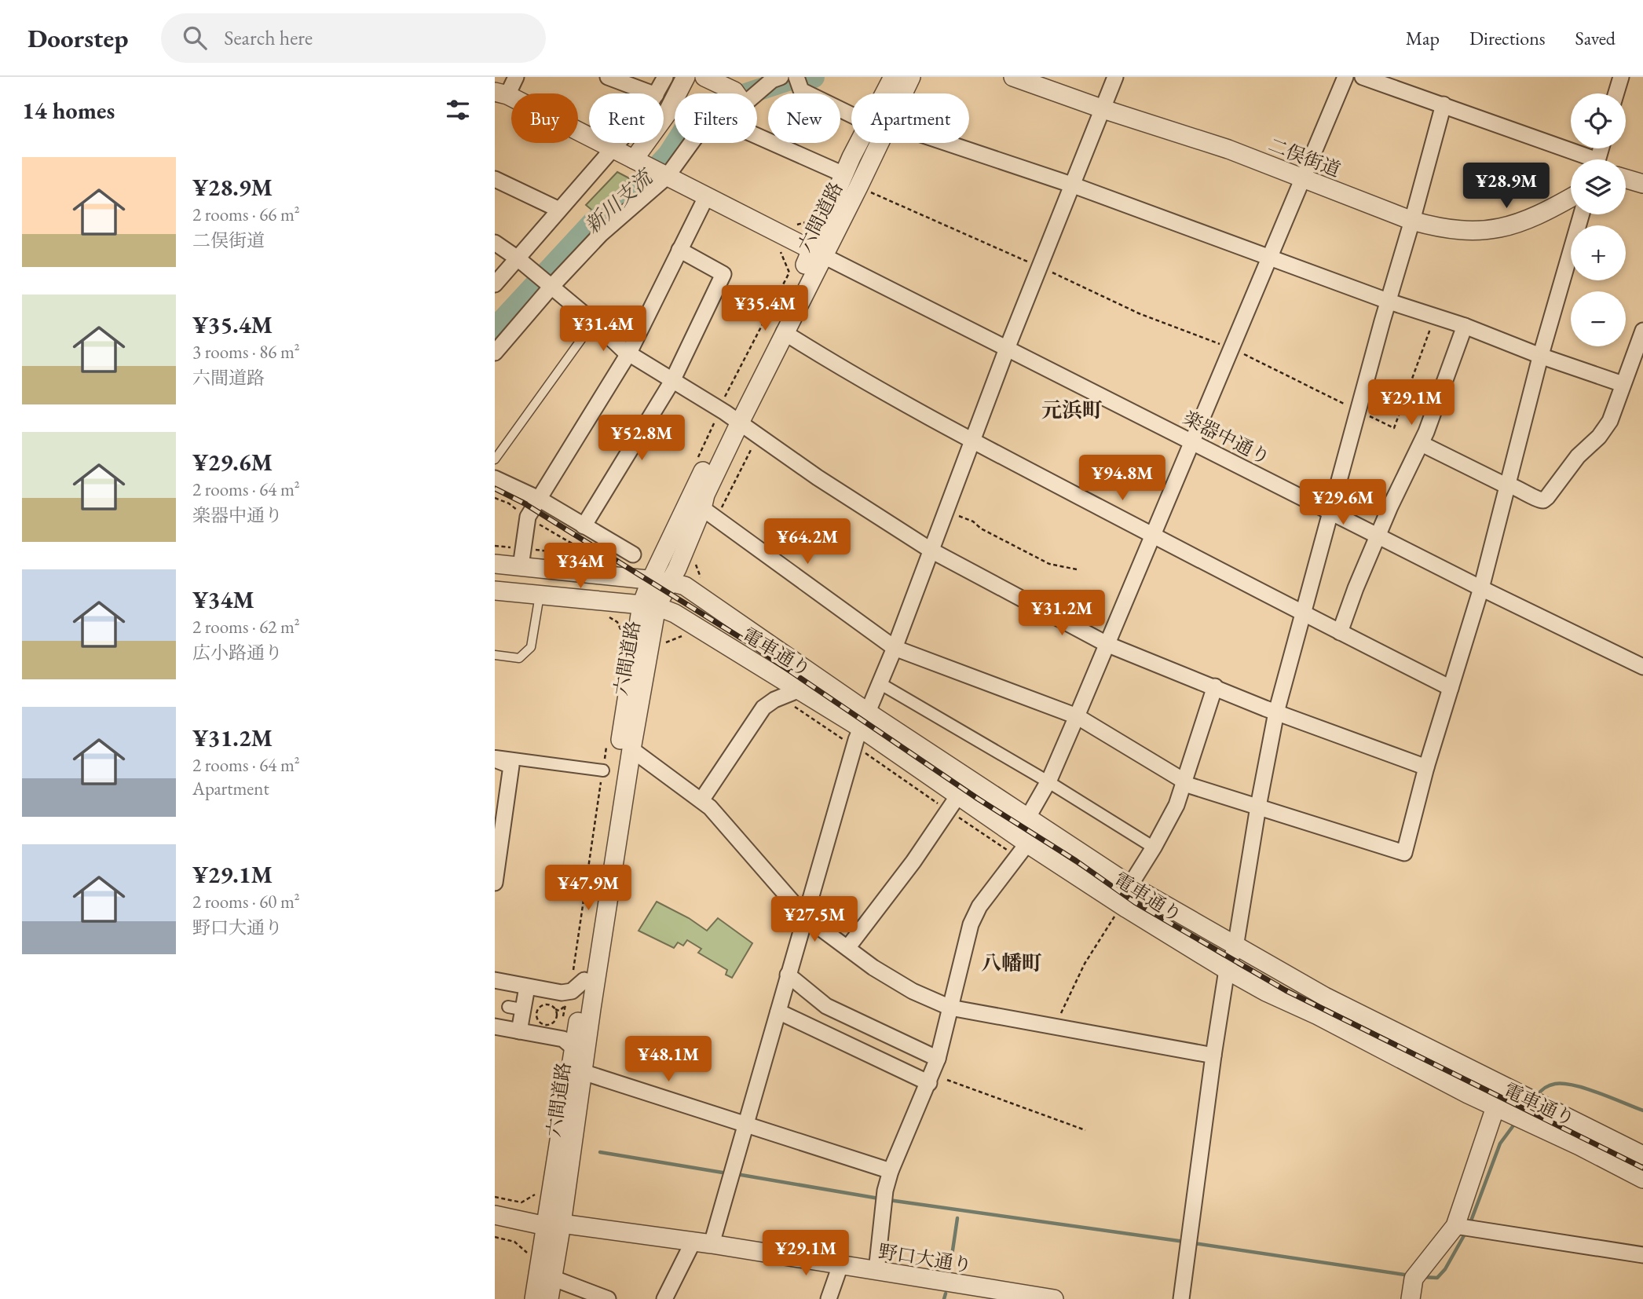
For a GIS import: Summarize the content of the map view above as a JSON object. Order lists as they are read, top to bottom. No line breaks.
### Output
{"streets":{"street":["二俣街道","六間道路","楽器中通り","電車通り","野口大通り"]},"crossings":[["六間道路","楽器中通り"],["六間道路","電車通り"],["六間道路","野口大通り"]],"districts":["元浜町","八幡町"],"water":["新川支流"],"page":{"header":"Doorstep","search":"Search here","nav":["Map","Directions","Saved"],"heading":"14 homes","map_buttons":["+","−"],"chip":["Buy","Rent","Filters","New","Apartment"],"list":[{"name":"¥28.9M","note":"2 rooms · 66 m² · 二俣街道"},{"name":"¥35.4M","note":"3 rooms · 86 m² · 六間道路"},{"name":"¥29.6M","note":"2 rooms · 64 m² · 楽器中通り"},{"name":"¥34M","note":"2 rooms · 62 m² · 広小路通り"},{"name":"¥31.2M","note":"2 rooms · 64 m² · Apartment"},{"name":"¥29.1M","note":"2 rooms · 60 m² · 野口大通り"}],"price":["¥28.9M","¥35.4M","¥31.4M","¥29.1M","¥52.8M","¥94.8M","¥29.6M","¥64.2M","¥34M","¥31.2M","¥47.9M","¥27.5M","¥48.1M","¥29.1M"]}}
